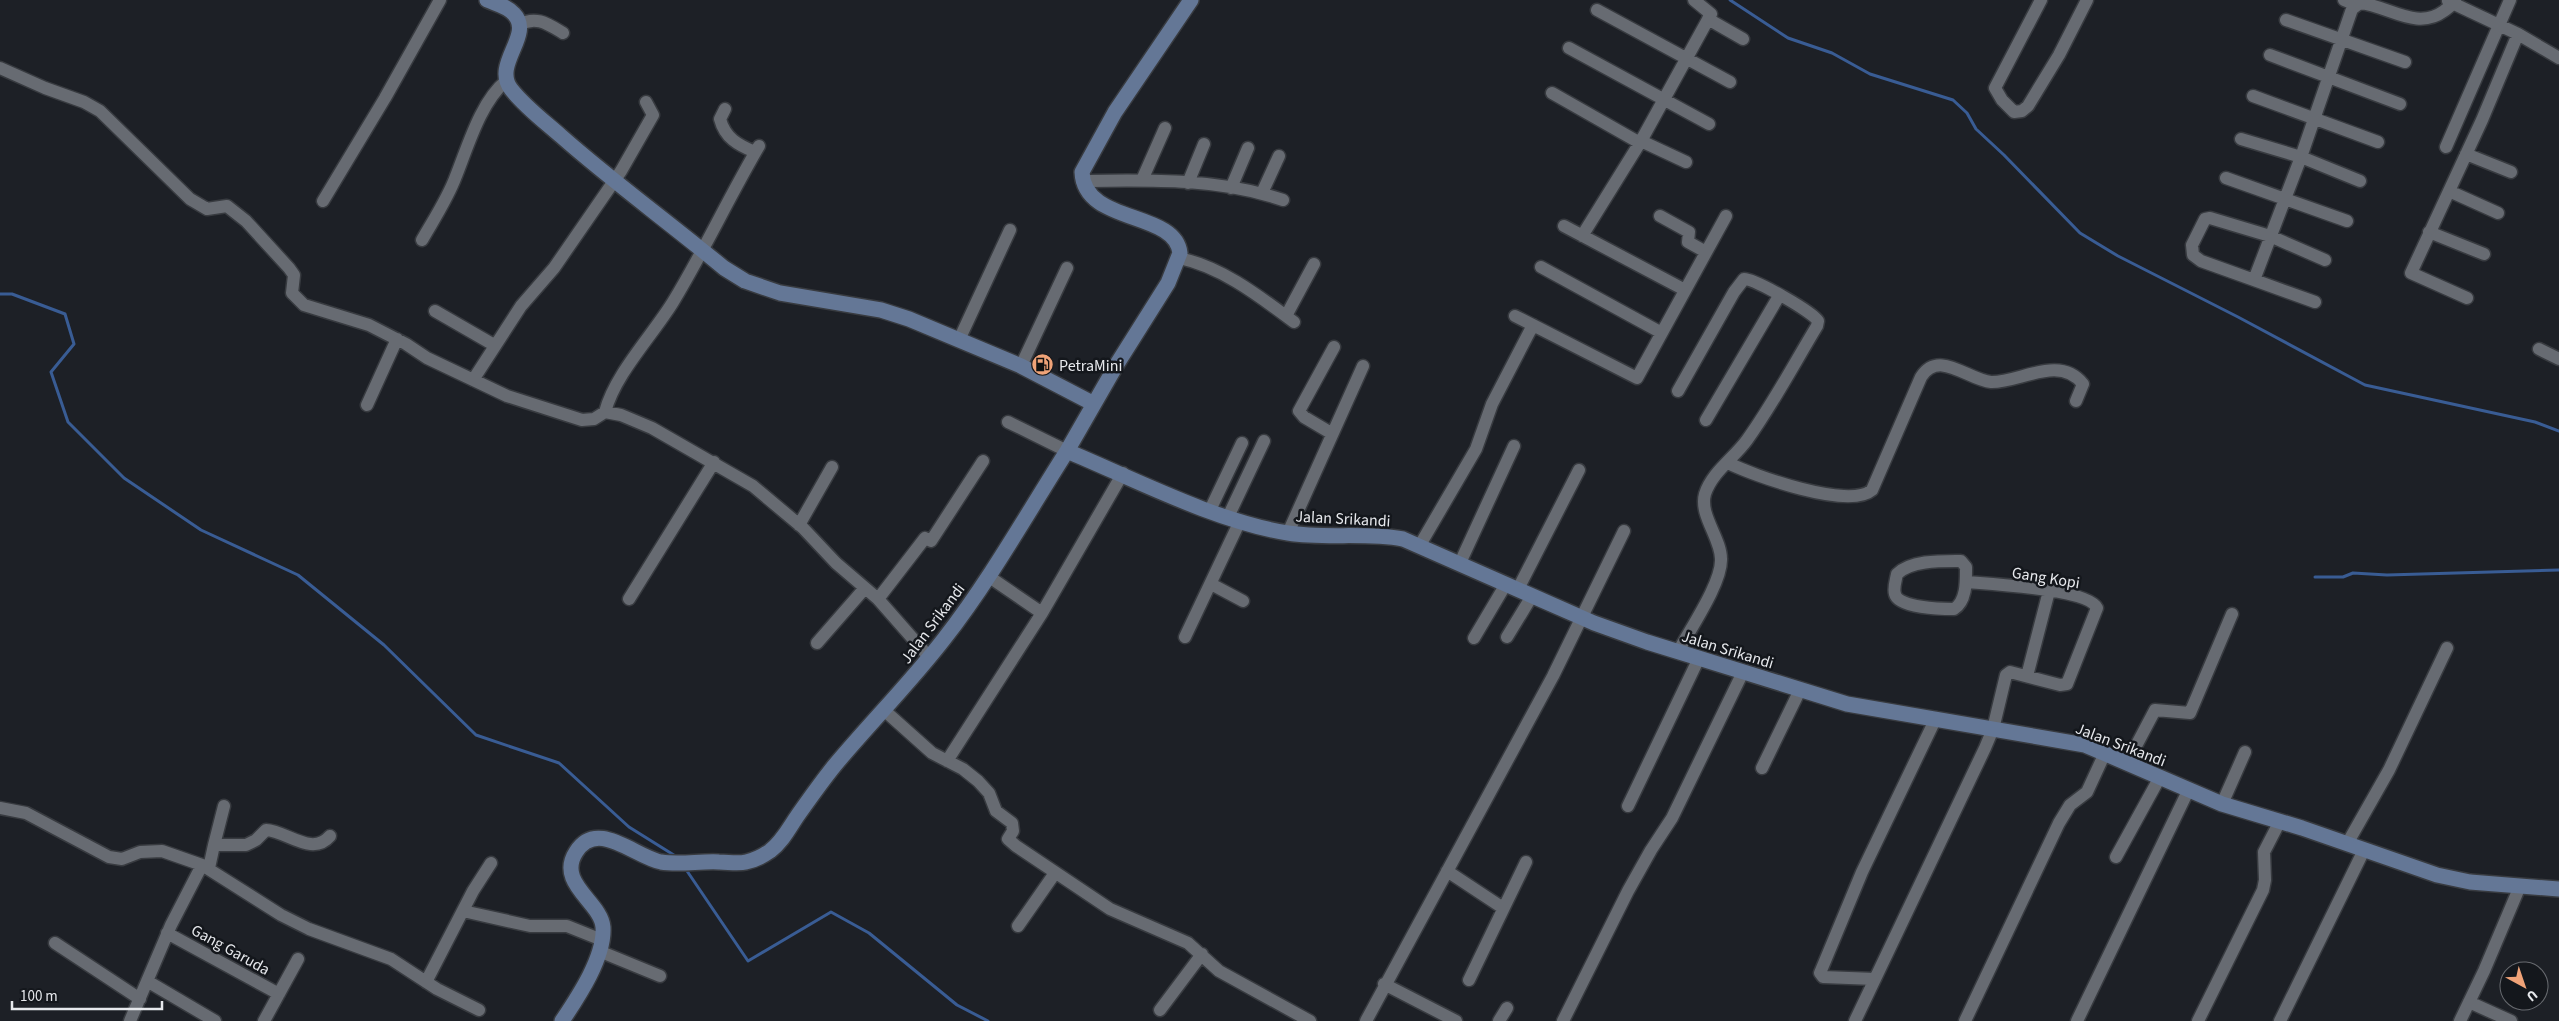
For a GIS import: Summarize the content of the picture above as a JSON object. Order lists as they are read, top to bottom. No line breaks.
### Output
{"streets":{"street":["Jalan Srikandi","Gang Kopi","Gang Garuda"]},"crossings":[["Jalan Srikandi","Gang Kopi"]],"places":{"fuel station":["PetraMini"]},"scale_bar":"100 m","north":"bottom right"}
